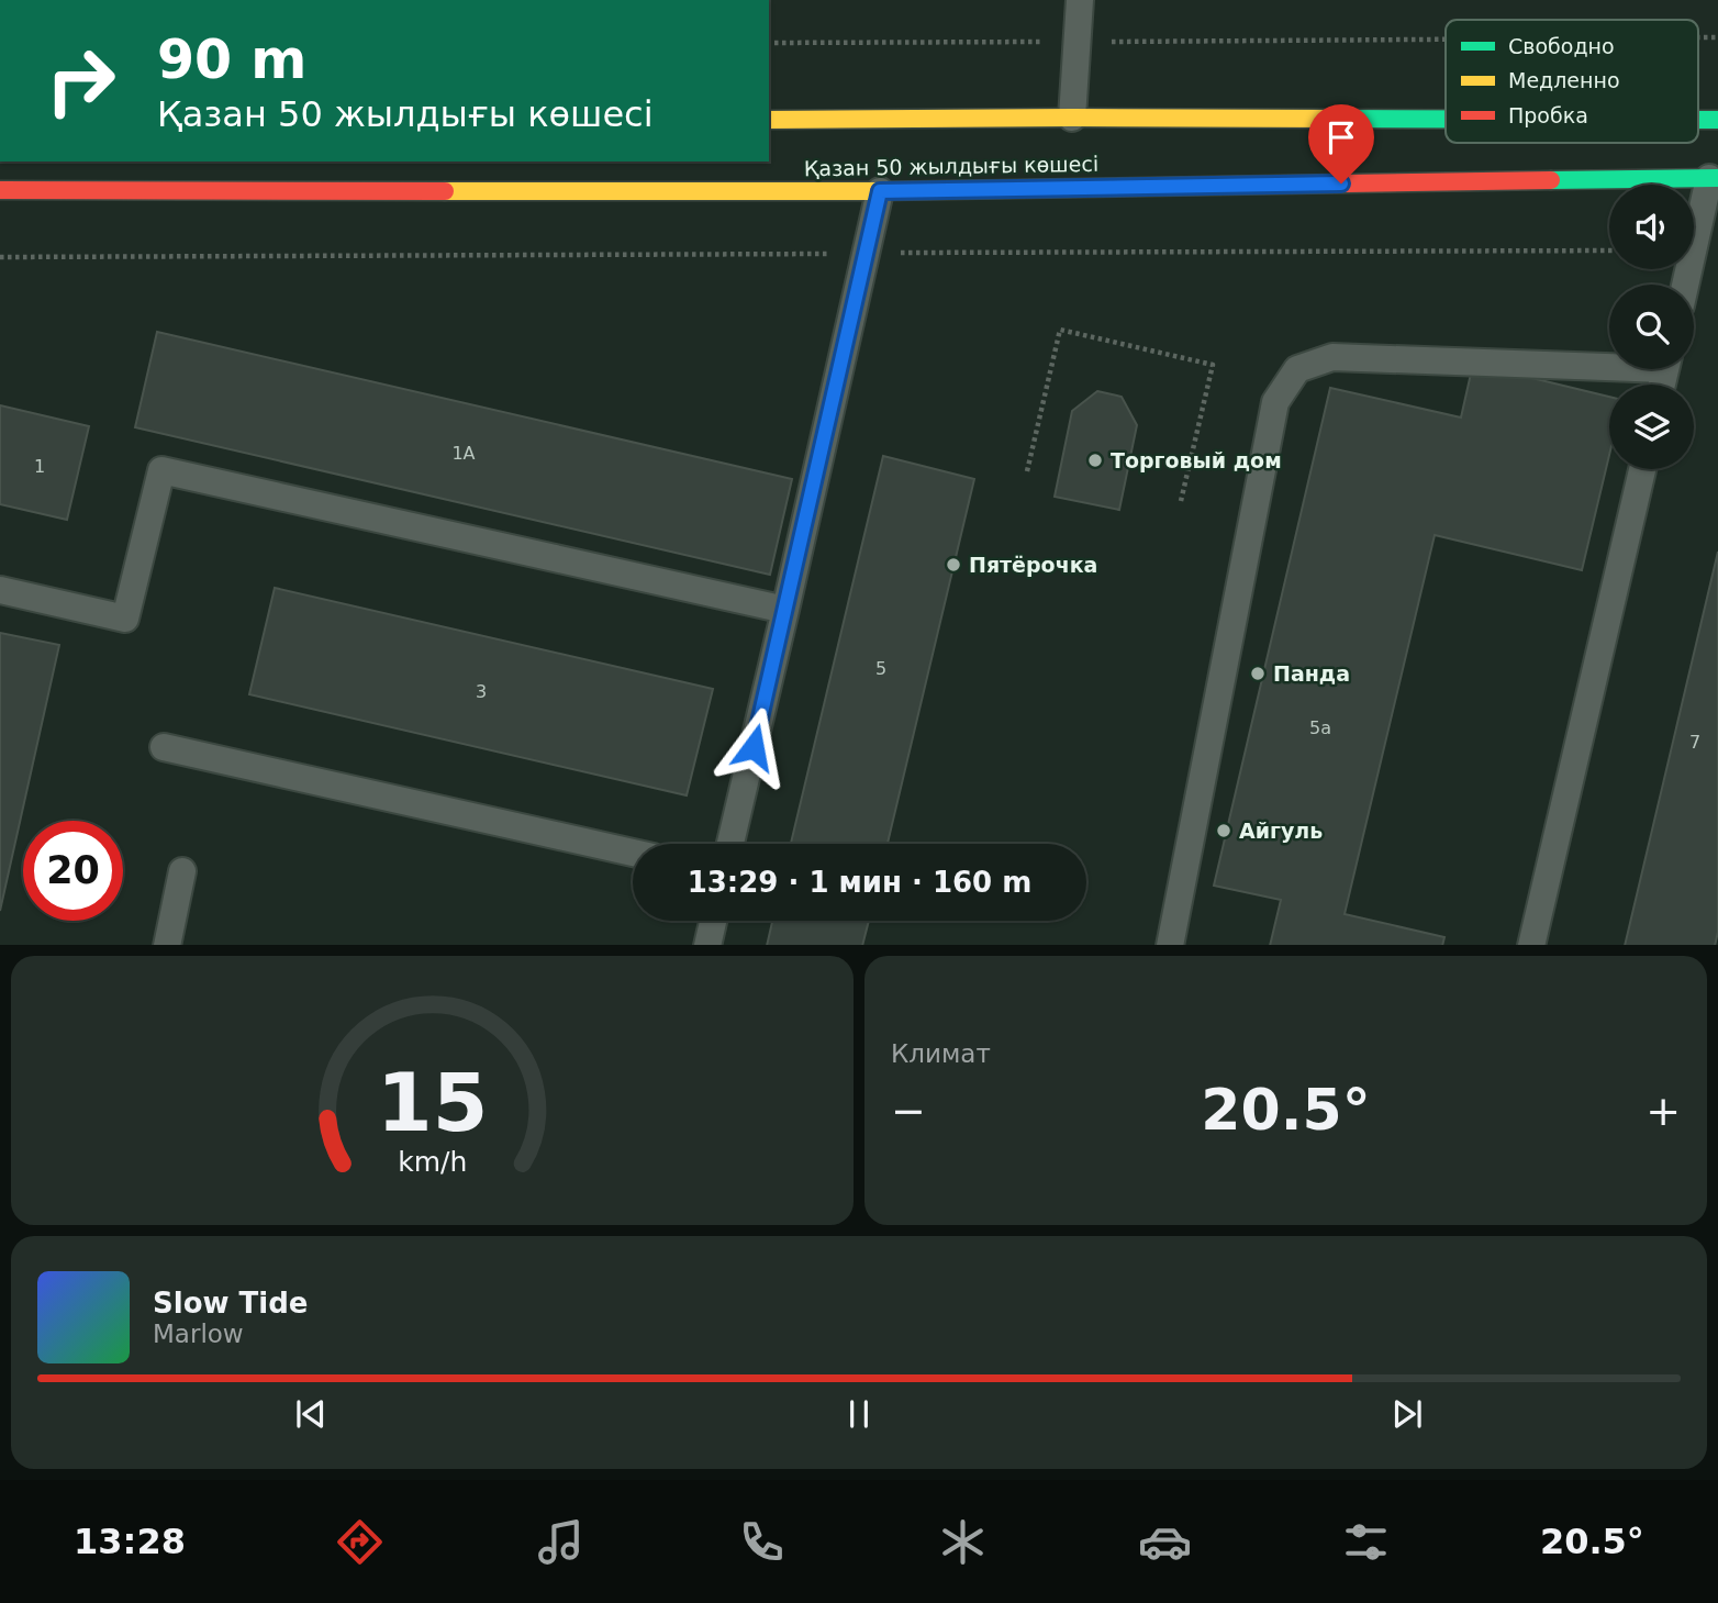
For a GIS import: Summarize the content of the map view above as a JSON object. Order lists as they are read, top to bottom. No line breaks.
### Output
{"streets":{"street":["Қазан 50 жылдығы көшесі"]},"places":["Торговый дом","Пятёрочка","Панда","Айгуль"],"house_numbers":["1А","1","5","3","5а","7"],"legend":["Свободно","Медленно","Пробка"],"page":{"turn":["90 m","Қазан 50 жылдығы көшесі"],"limit":"20","trip":"13:29 · 1 мин · 160 m","tile":"Климат","heat":["−","20.5°","+"],"song":["Slow Tide","Marlow"],"tabs":["13:28","20.5°"],"gauge":["15","km/h"]}}
